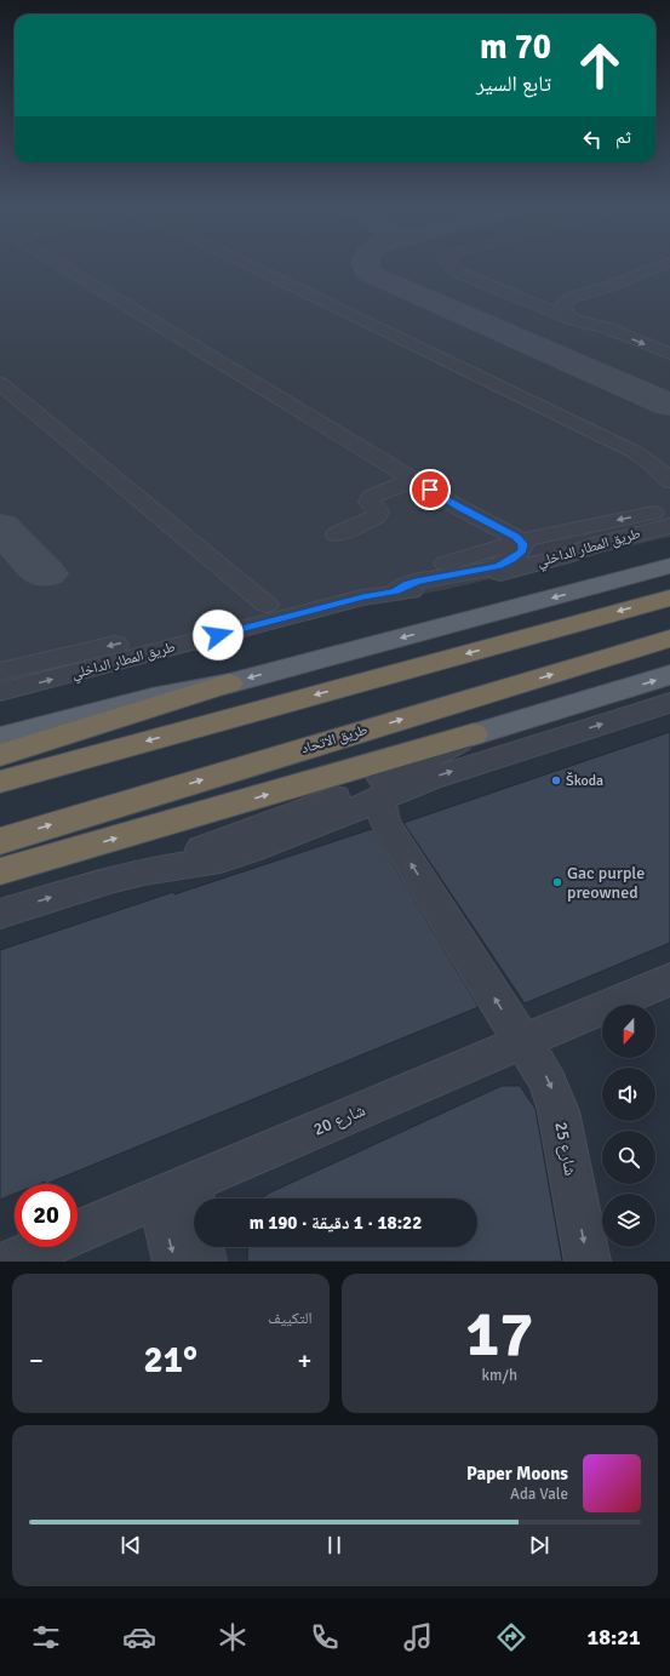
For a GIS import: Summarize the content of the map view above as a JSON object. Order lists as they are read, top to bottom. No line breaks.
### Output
{"streets":{"highway":["طريق الاتحاد"],"street":["طريق المطار الداخلي","شارع 20","شارع 25"]},"crossings":[["شارع 20","شارع 25"]],"places":["Škoda","Gac purple preowned"],"north":"bottom","page":{"turn":["70 m","تابع السير"],"then":"ثم","limit":"20","trip":"18:22 · 1 دقيقة · 190 m","tile":[["17","km/h"],"التكييف"],"heat":["−","21°","+"],"song":["Paper Moons","Ada Vale"],"tabs":"18:21"}}
